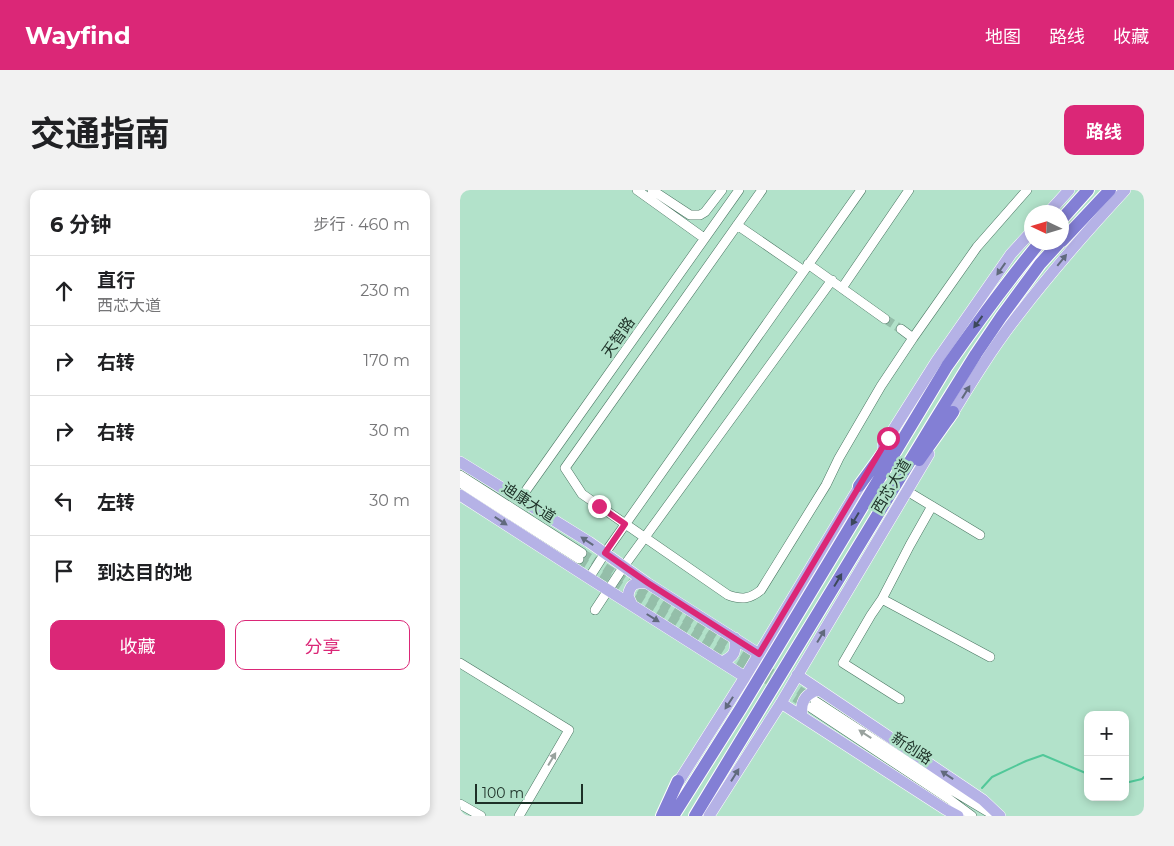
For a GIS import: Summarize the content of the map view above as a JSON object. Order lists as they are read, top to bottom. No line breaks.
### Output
{"streets":{"highway":["西芯大道"],"street":["天智路","迪康大道","新创路"]},"scale_bar":"100 m","north":"left","page":{"header":"Wayfind","nav":["地图","路线","收藏"],"title":"交通指南","buttons":["路线",["收藏","分享"]],"heading":["6 分钟","步行 · 460 m"],"list":[["直行","西芯大道","230 m"],["右转","170 m"],["右转","30 m"],["左转","30 m"],"到达目的地"],"map_buttons":["+","−"],"scale":"100 m"}}
